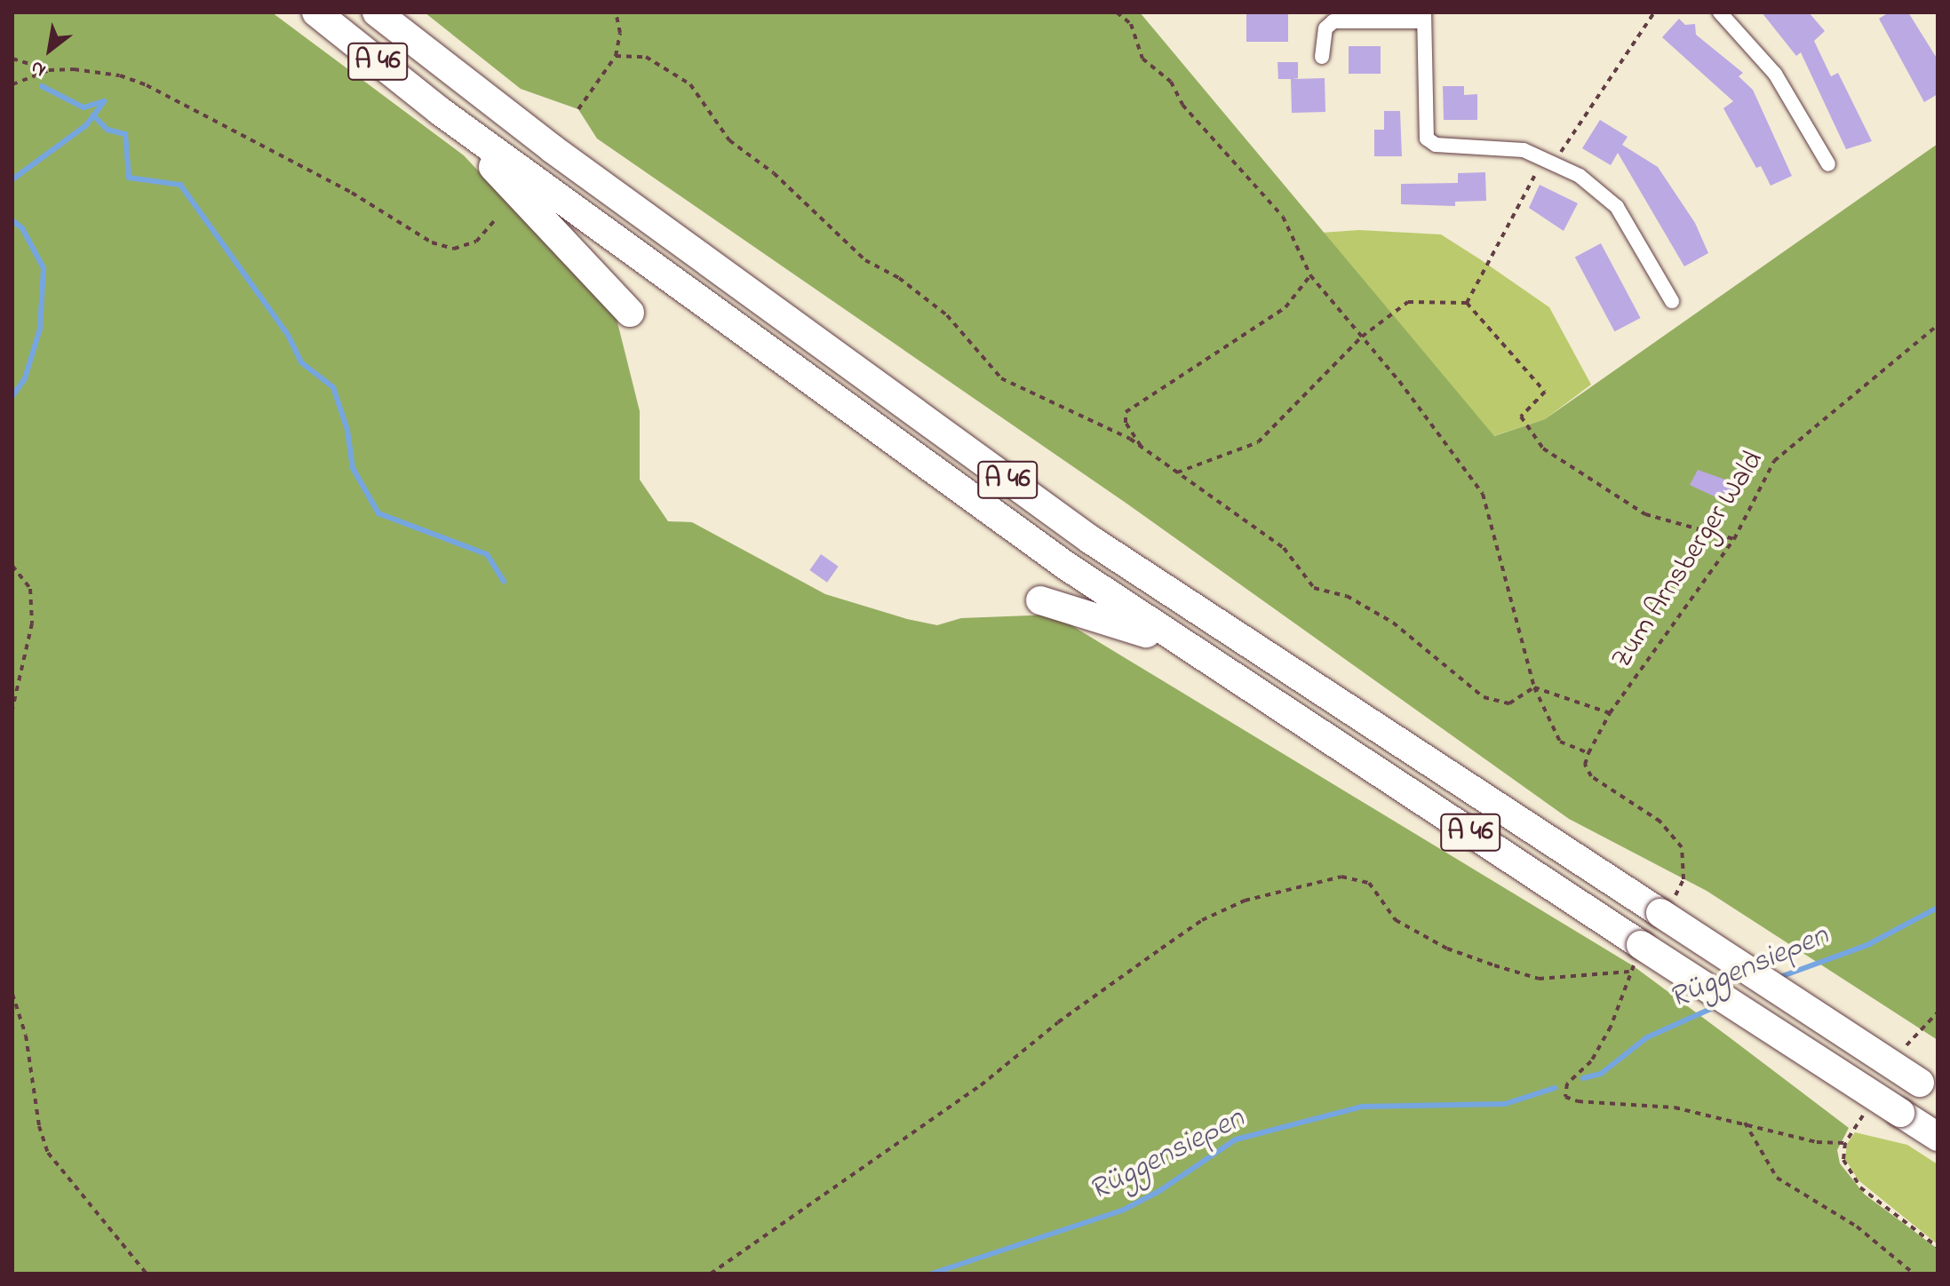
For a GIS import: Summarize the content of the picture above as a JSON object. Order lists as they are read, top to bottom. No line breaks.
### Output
{"streets":{"highway":["A 46"],"path":["Zum Arnsberger Wald"]},"water":["Rüggensiepen"],"north":"bottom left"}
